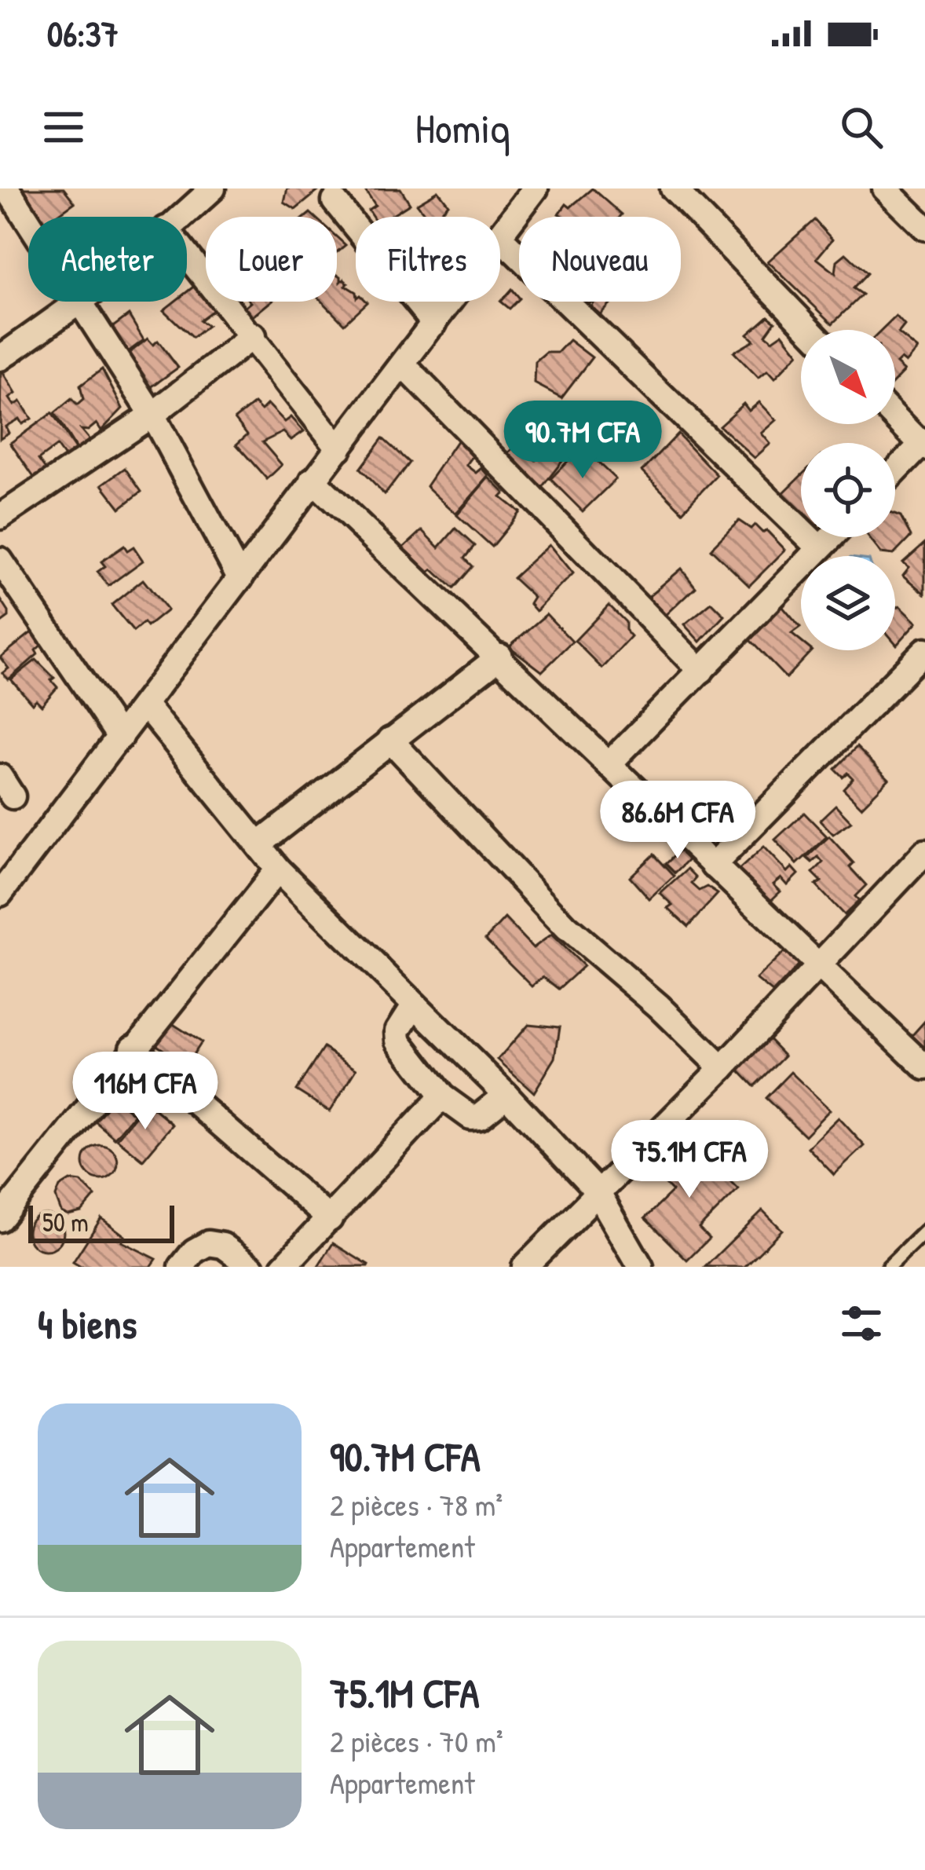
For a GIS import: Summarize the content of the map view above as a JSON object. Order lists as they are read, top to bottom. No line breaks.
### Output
{"scale_bar":"50 m","north":"bottom right","page":{"status":"06:37","header":"Homiq","chip":["Acheter","Louer","Filtres","Nouveau"],"price":["90.7M CFA","86.6M CFA","116M CFA","75.1M CFA"],"scale":"50 m","heading":"4 biens","list":[{"name":"90.7M CFA","note":"2 pièces · 78 m² · Appartement"},{"name":"75.1M CFA","note":"2 pièces · 70 m² · Appartement"}]}}
